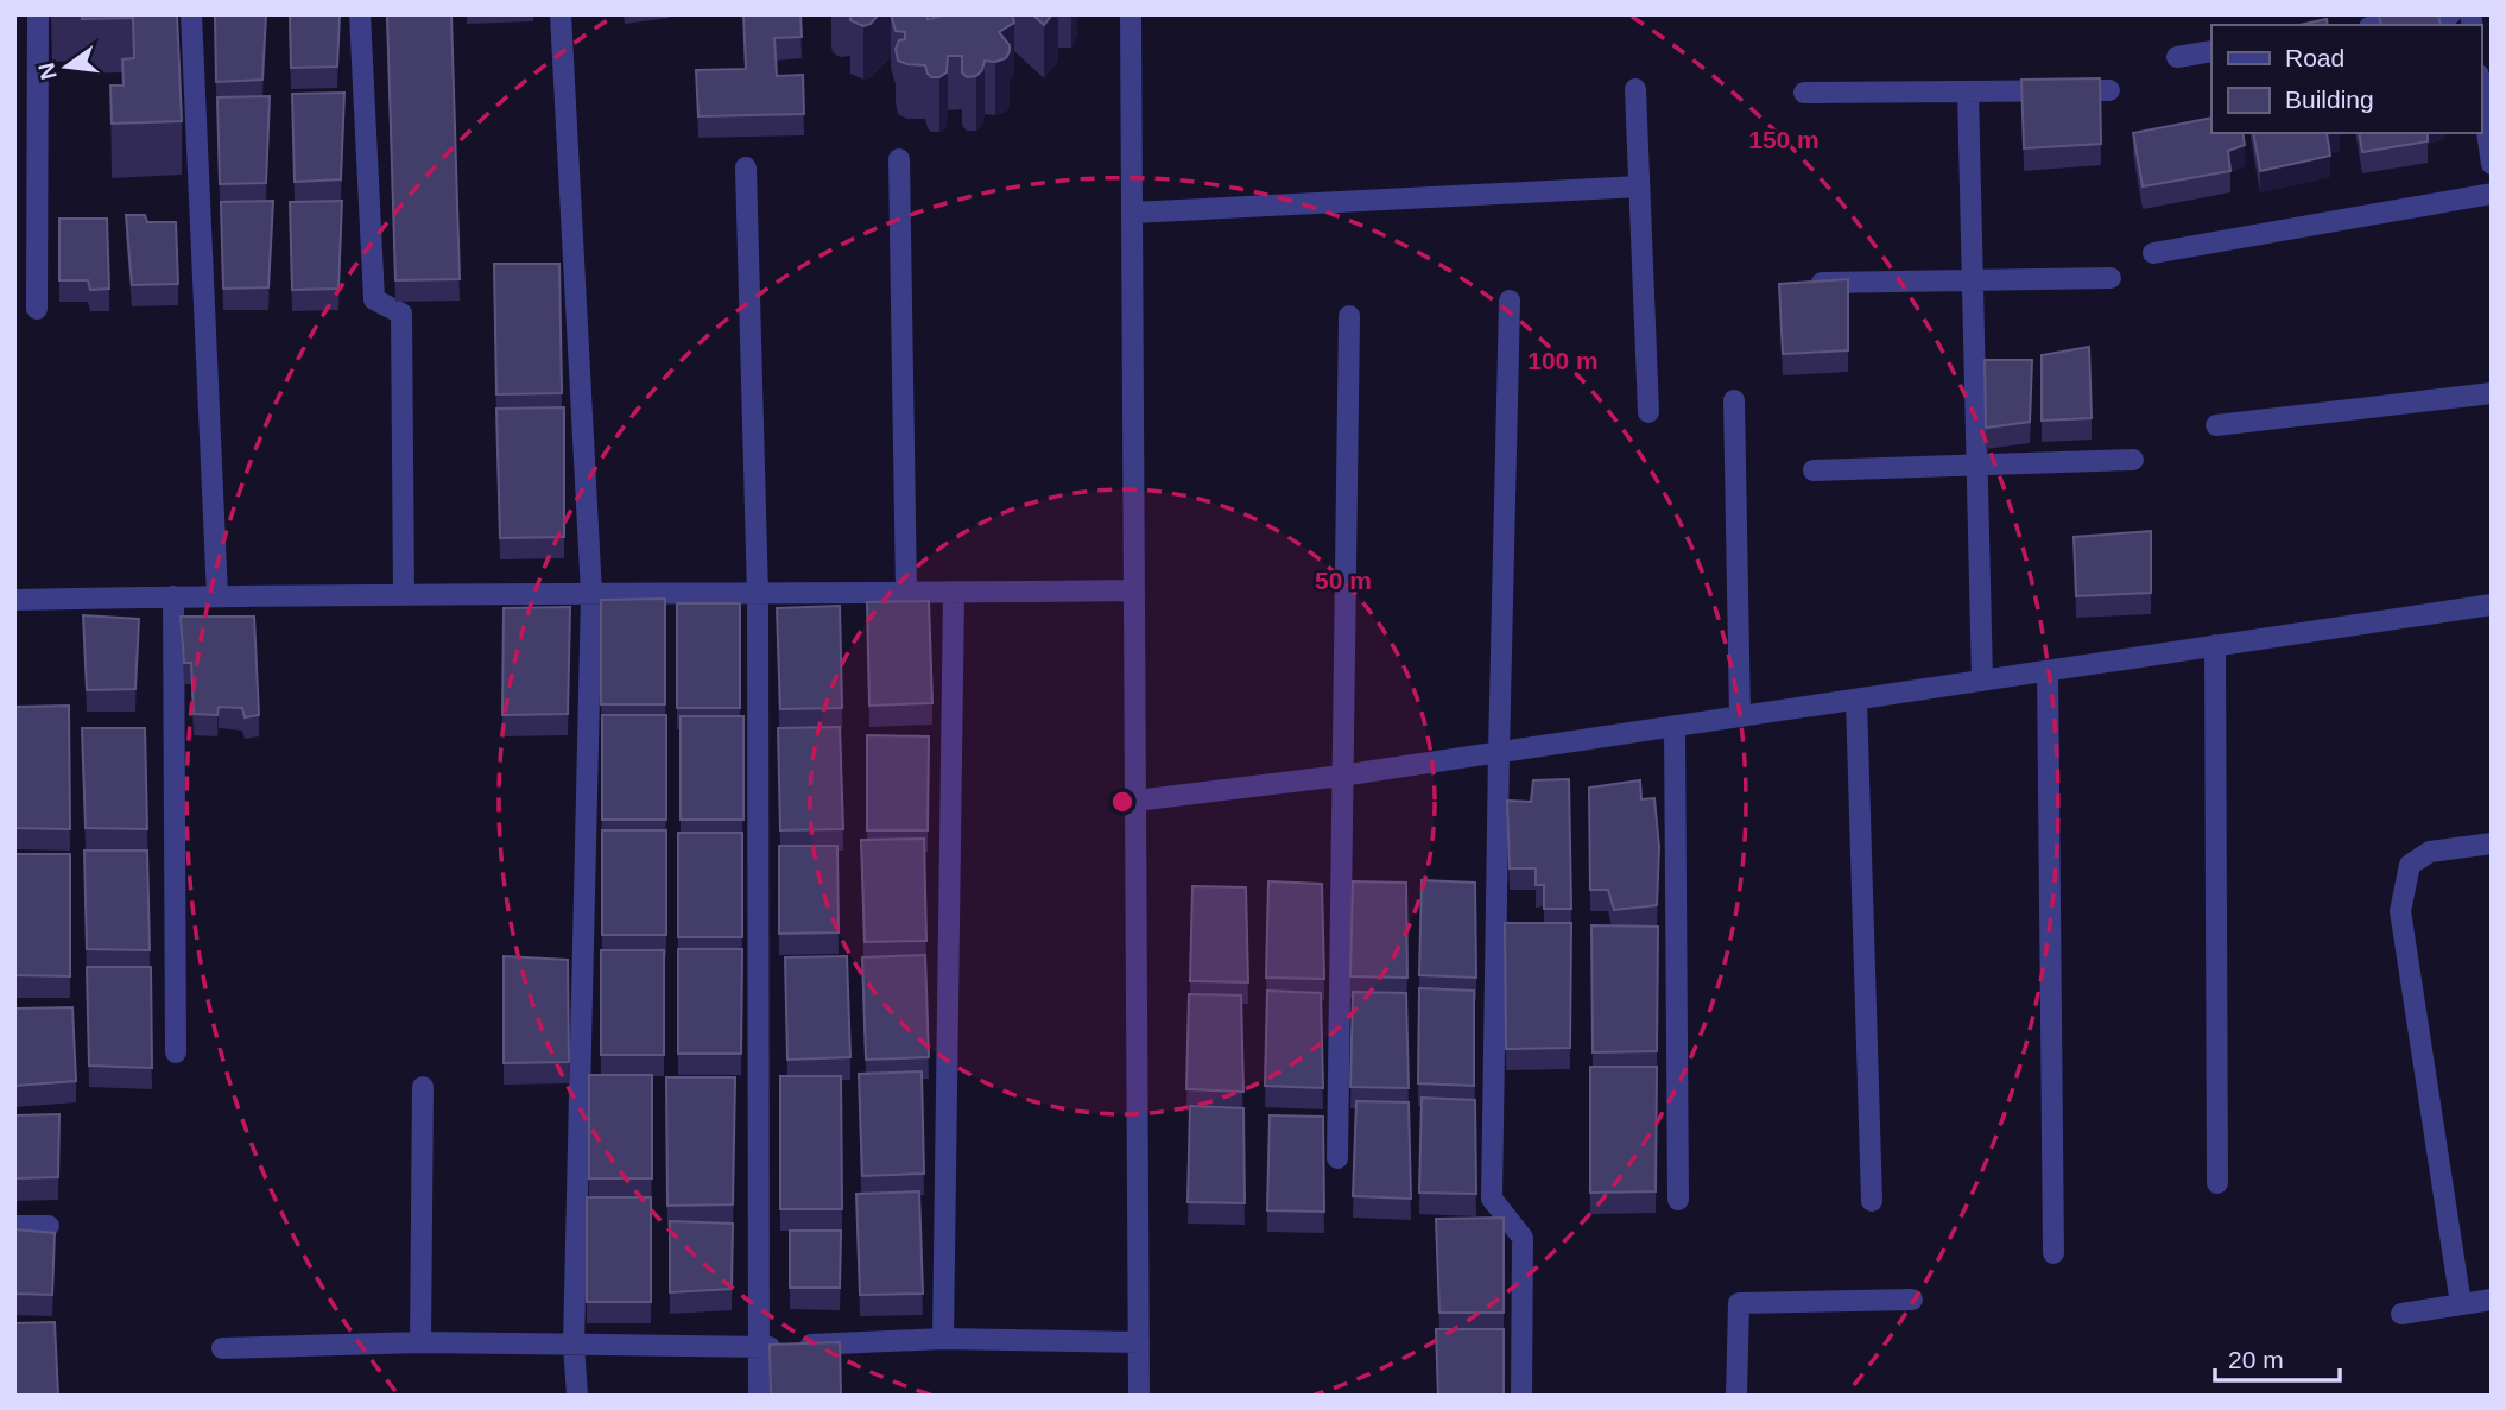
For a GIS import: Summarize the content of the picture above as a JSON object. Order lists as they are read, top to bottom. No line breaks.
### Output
{"legend":["Road","Building"],"scale_bar":"20 m","north":"left","rings":["150 m","100 m","50 m"]}
